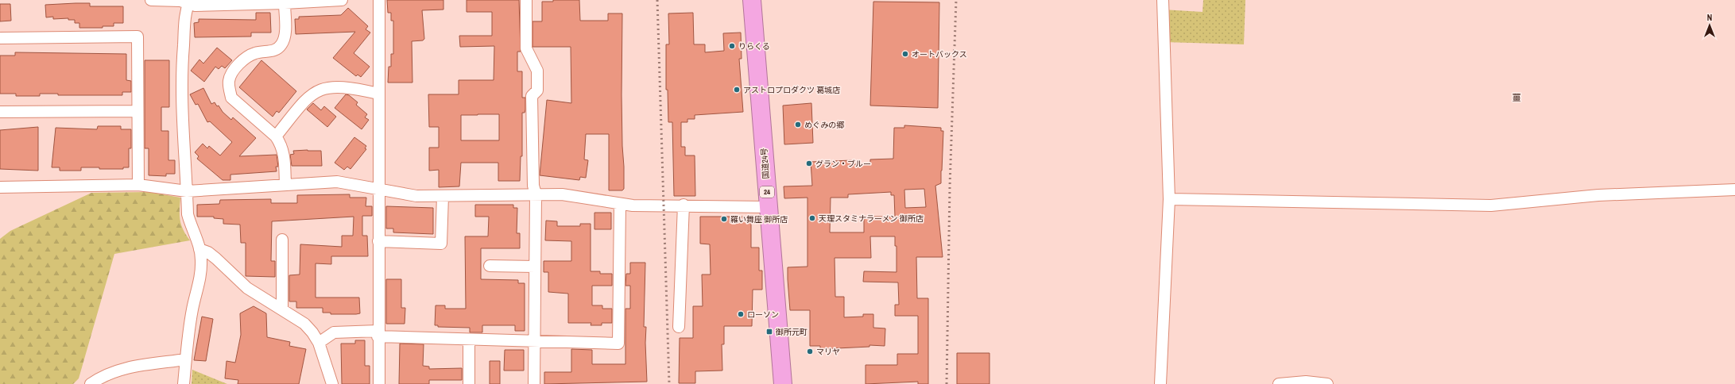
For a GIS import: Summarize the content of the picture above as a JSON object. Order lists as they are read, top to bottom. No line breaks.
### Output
{"streets":{"highway":["国道24号","24"]},"districts":["薑"],"places":{"other":["りらくる","オートバックス","アストロプロダクツ 葛城店","めぐみの郷","グラン・ブルー","天理スタミナラーメン 御所店","羅い舞座 御所店","ローソン","マリヤ"],"transit":["御所元町"]},"north":"top"}
